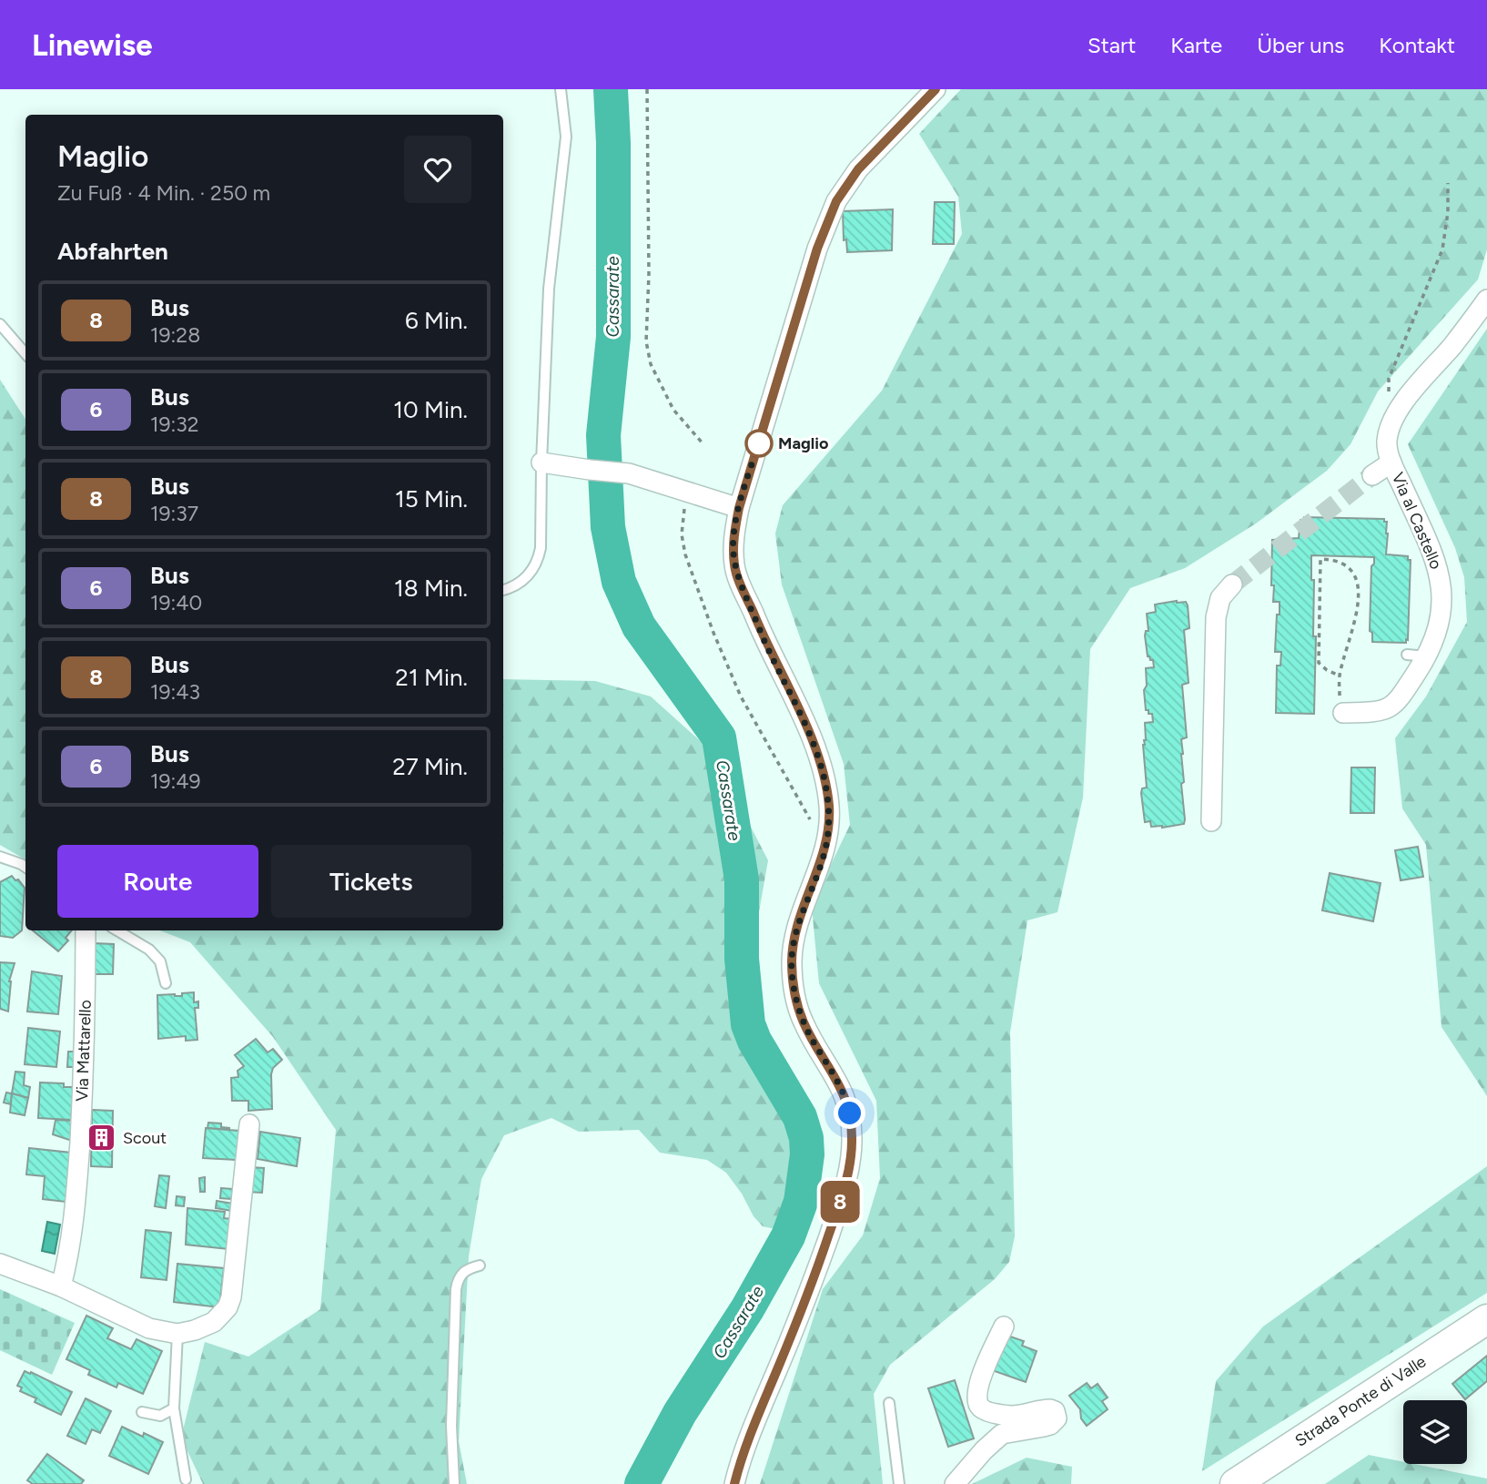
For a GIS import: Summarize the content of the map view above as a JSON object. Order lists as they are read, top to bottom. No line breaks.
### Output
{"streets":{"street":["Via al Castello","Via Mattarello","Strada Ponte di Valle"]},"water":["Cassarate"],"places":{"other":["Maglio"],"building":["Scout"]},"lines":["bus line 8"],"page":{"header":"Linewise","nav":["Start","Karte","Über uns","Kontakt"],"on_map":"8","heading":[["Maglio","Zu Fuß · 4 Min. · 250 m"],"Abfahrten"],"list":[{"mark":"8","name":"Bus","note":"19:28","value":"6 Min."},{"mark":"6","name":"Bus","note":"19:32","value":"10 Min."},{"mark":"8","name":"Bus","note":"19:37","value":"15 Min."},{"mark":"6","name":"Bus","note":"19:40","value":"18 Min."},{"mark":"8","name":"Bus","note":"19:43","value":"21 Min."},{"mark":"6","name":"Bus","note":"19:49","value":"27 Min."}],"buttons":["Route","Tickets"]}}
